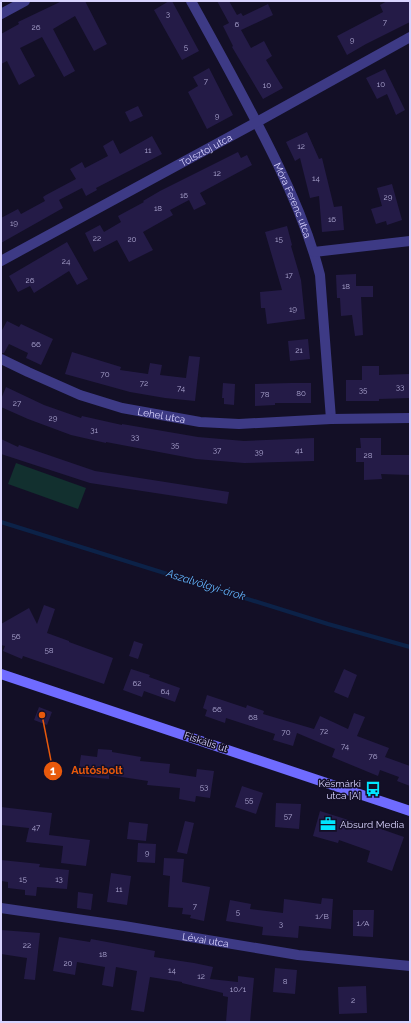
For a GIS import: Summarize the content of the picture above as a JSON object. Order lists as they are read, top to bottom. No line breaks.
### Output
{"streets":{"street":["Tolsztoj utca","Móra Ferenc utca","Lehel utca","Fiskális út","Lévai utca"]},"crossings":[["Tolsztoj utca","Móra Ferenc utca"],["Móra Ferenc utca","Lehel utca"]],"water":["Aszalvölgyi-árok"],"places":{"other":["Autósbolt"],"bus stop":["Késmárki utca [A]"],"office":["Absurd Media"]},"house_numbers":["3","7","6","26","9","5","7","10","10","9","12","11","12","14","16","29","18","16","19","22","20","15","24","17","26","18","19","66","21","70","72","33","74","35","80","78","27","29","31","33","35","37","41","39","28","56","58","62","64","66","68","72","70","74","76","53","55","57","47","9","15","13","11","7","5","1/B","1/A","3","22","18","20","14","12","8","10/1","2"]}
